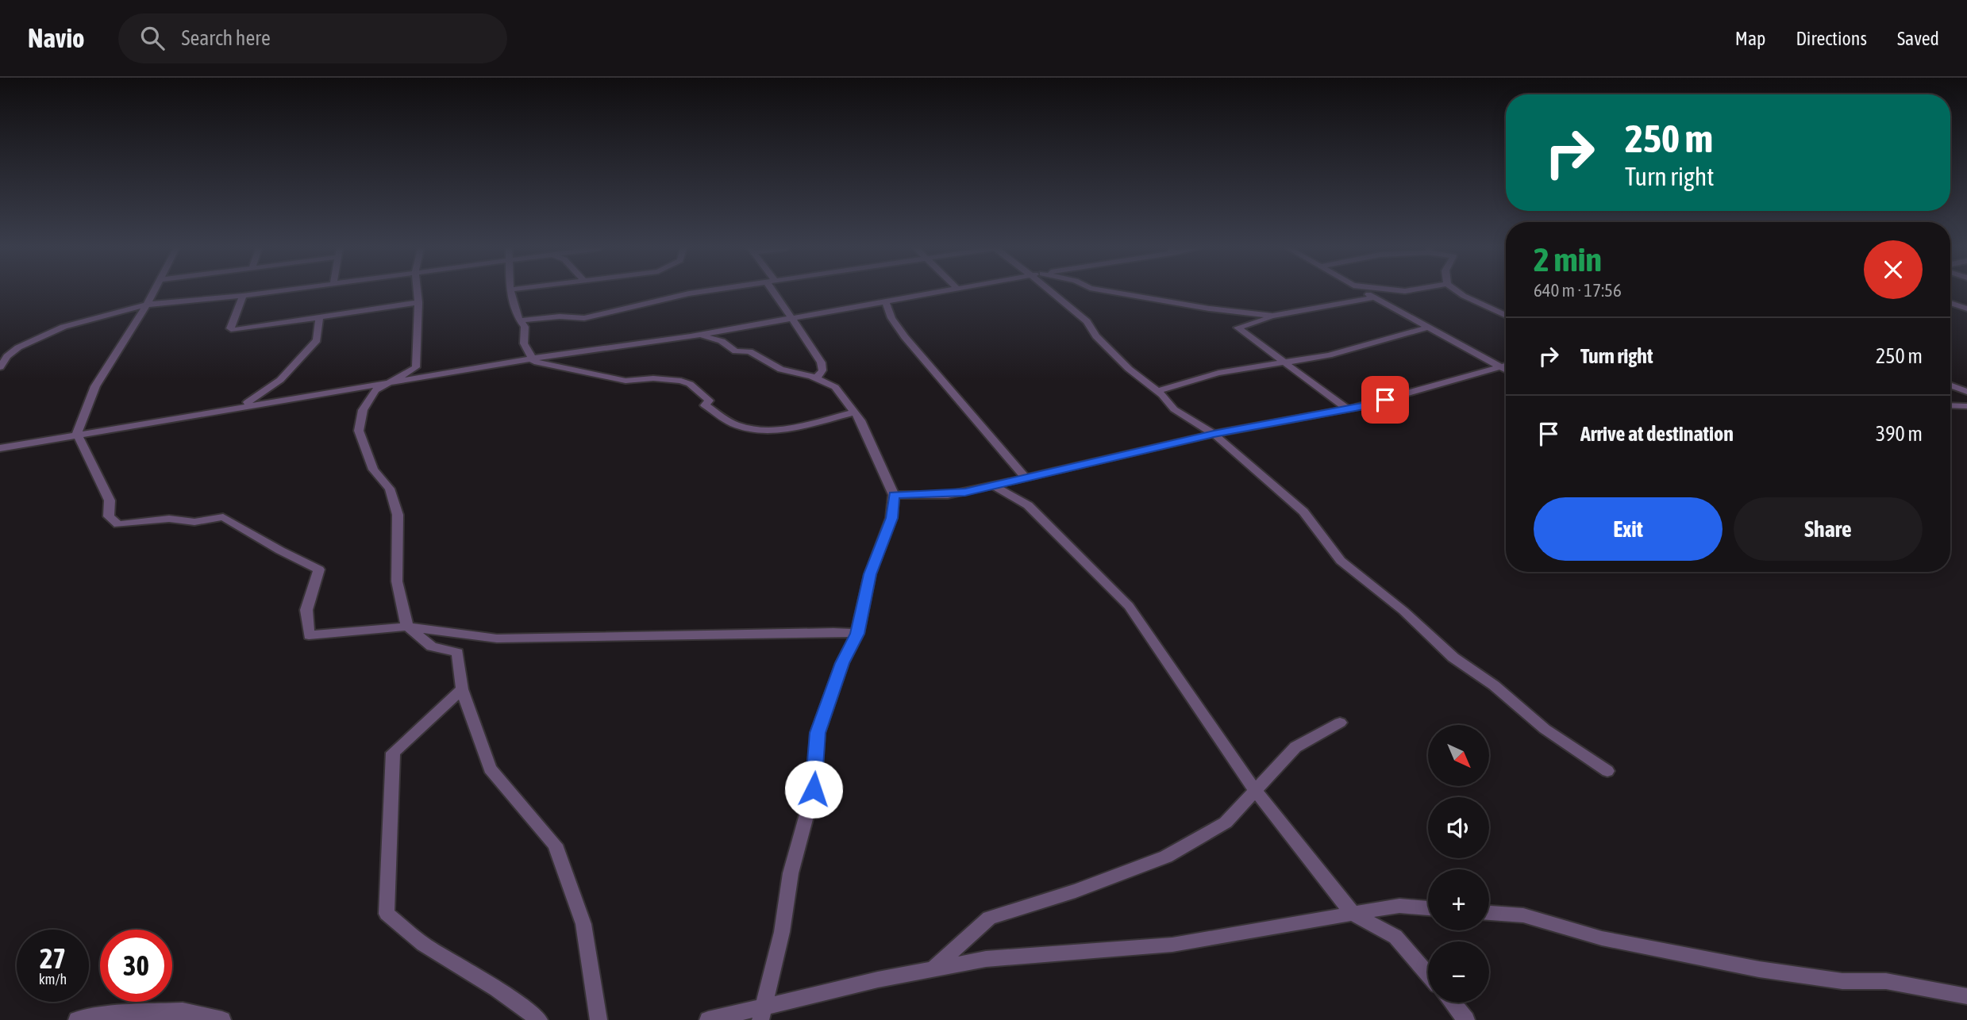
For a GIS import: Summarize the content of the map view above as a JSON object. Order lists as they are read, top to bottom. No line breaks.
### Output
{"north":"bottom right","page":{"header":"Navio","search":"Search here","nav":["Map","Directions","Saved"],"turn":["250 m","Turn right"],"heading":["2 min","640 m · 17:56"],"list":[{"name":"Turn right","value":"250 m"},{"name":"Arrive at destination","value":"390 m"}],"buttons":["Exit","Share"],"map_buttons":["+","−"],"speed":"27 km/h","limit":"30"}}
